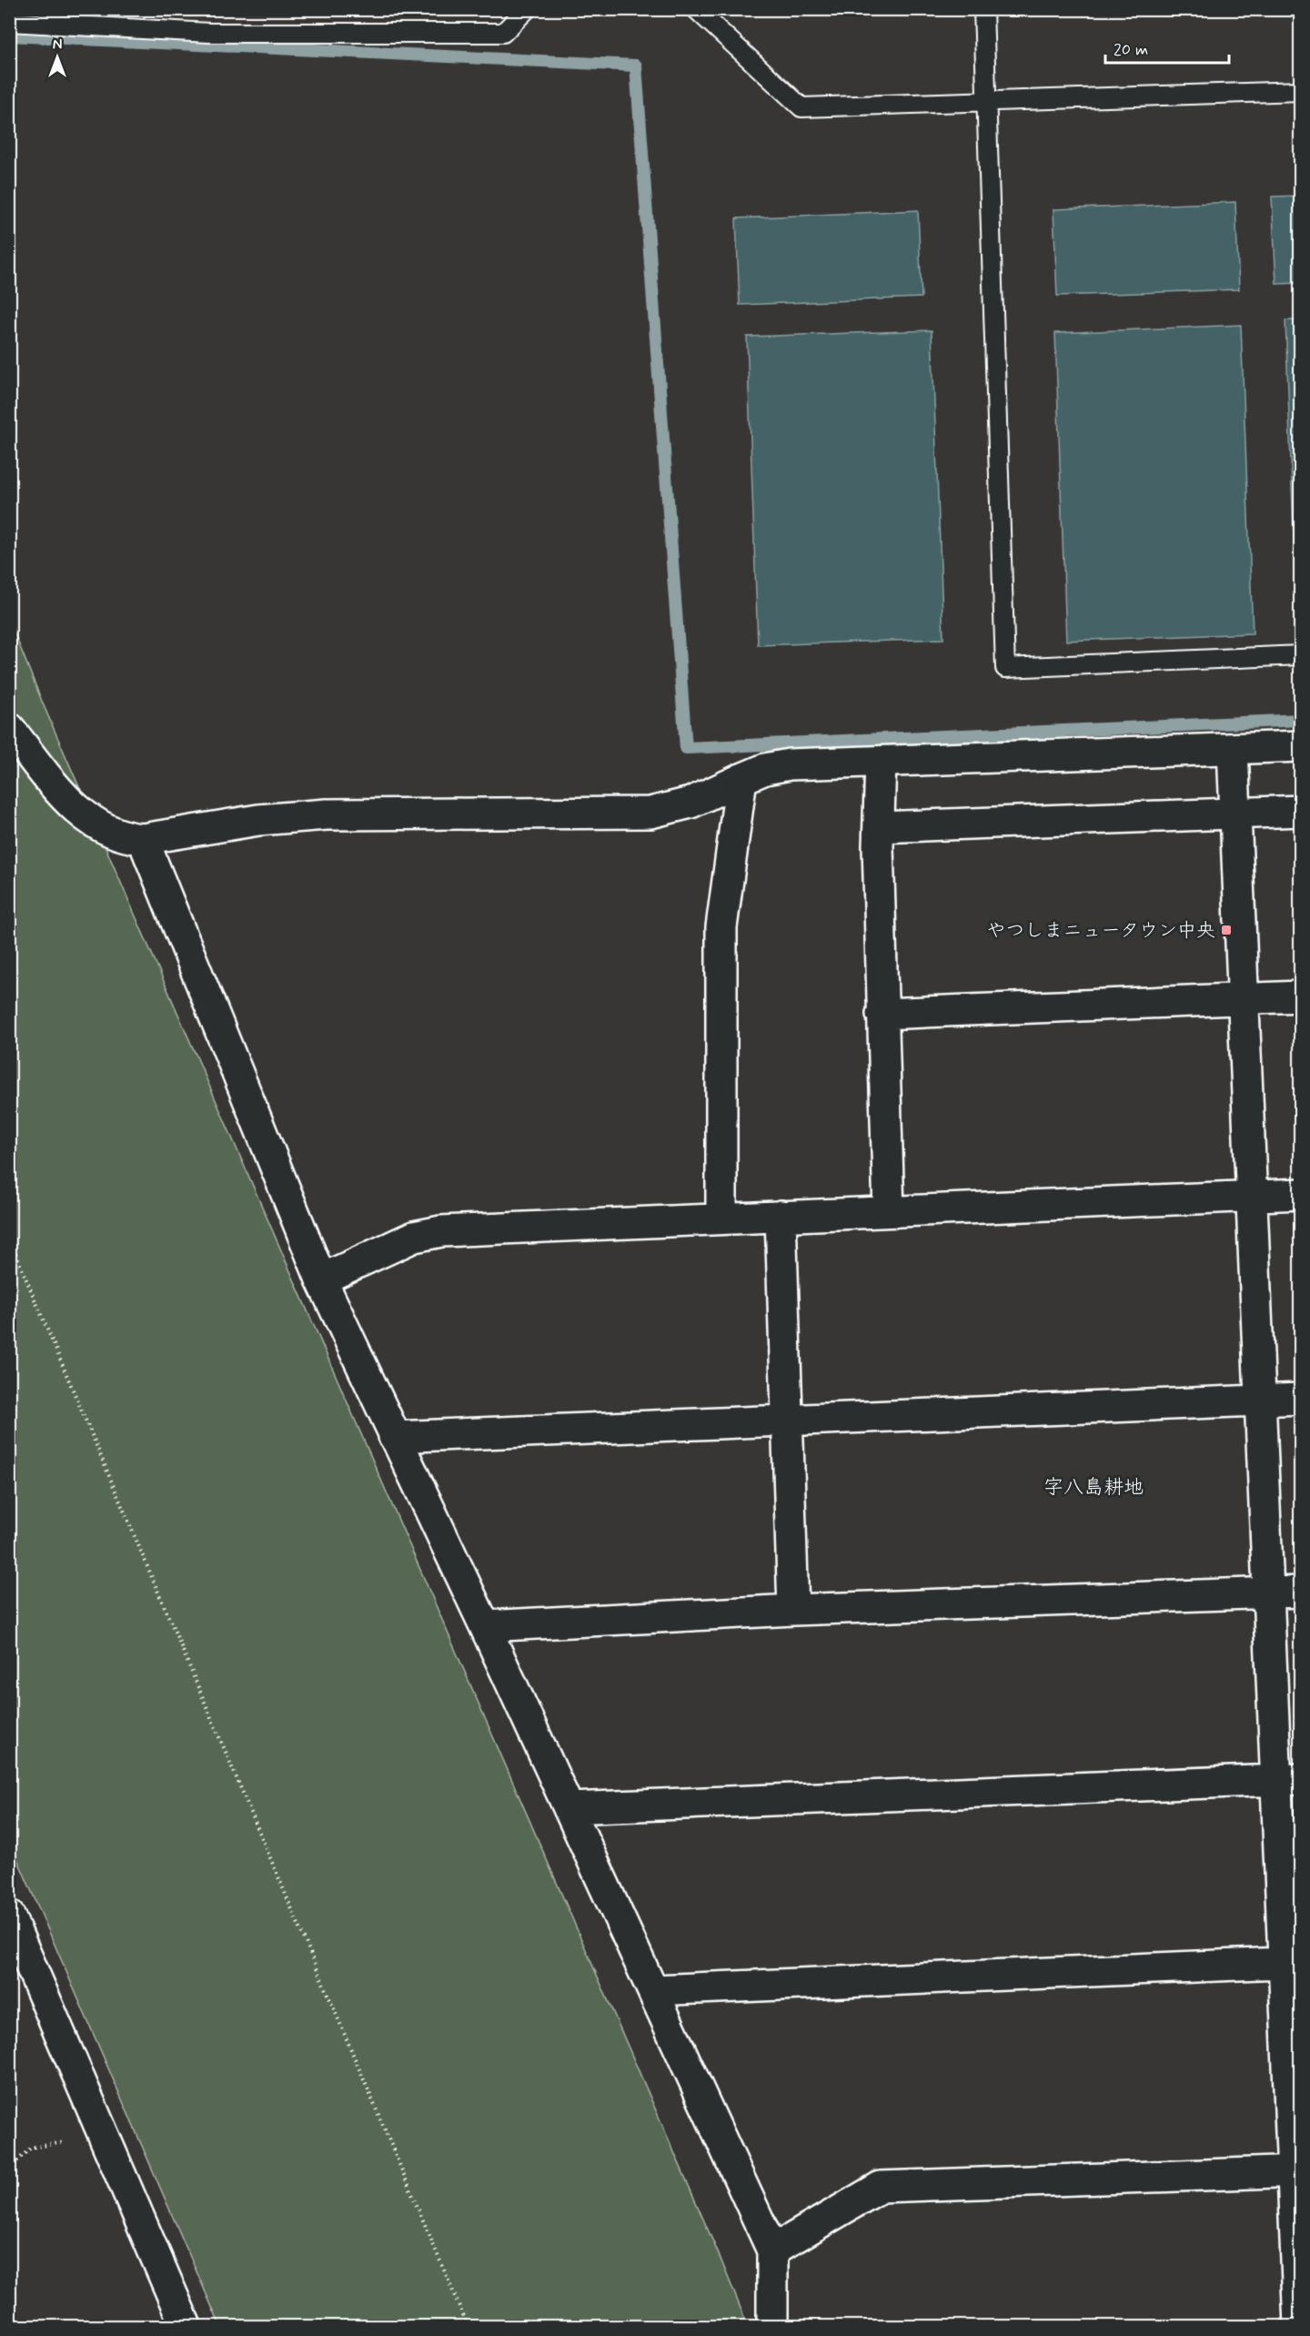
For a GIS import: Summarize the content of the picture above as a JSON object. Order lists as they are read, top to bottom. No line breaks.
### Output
{"districts":["字八島耕地"],"places":{"transit":["やつしまニュータウン中央"]},"scale_bar":"20 m","north":"top"}
